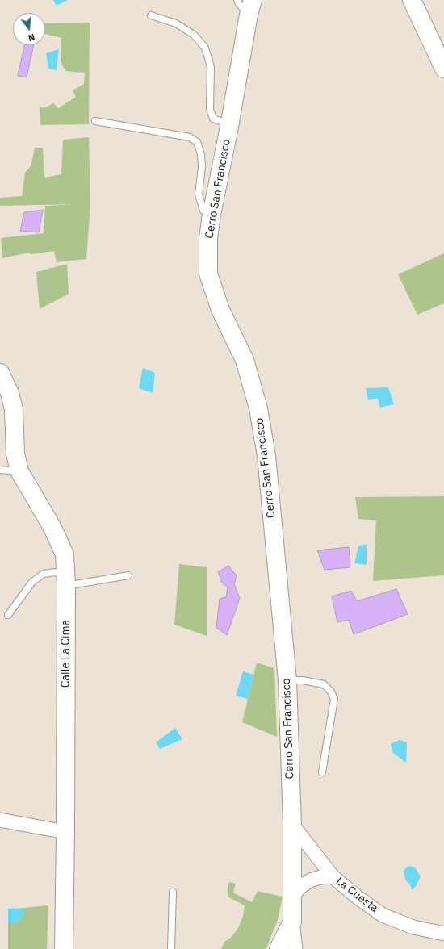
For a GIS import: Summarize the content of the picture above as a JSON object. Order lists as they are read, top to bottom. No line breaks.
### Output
{"streets":{"street":["Cerro San Francisco","Calle La Cima","La Cuesta"]},"crossings":[["Cerro San Francisco","La Cuesta"]],"north":"bottom"}
